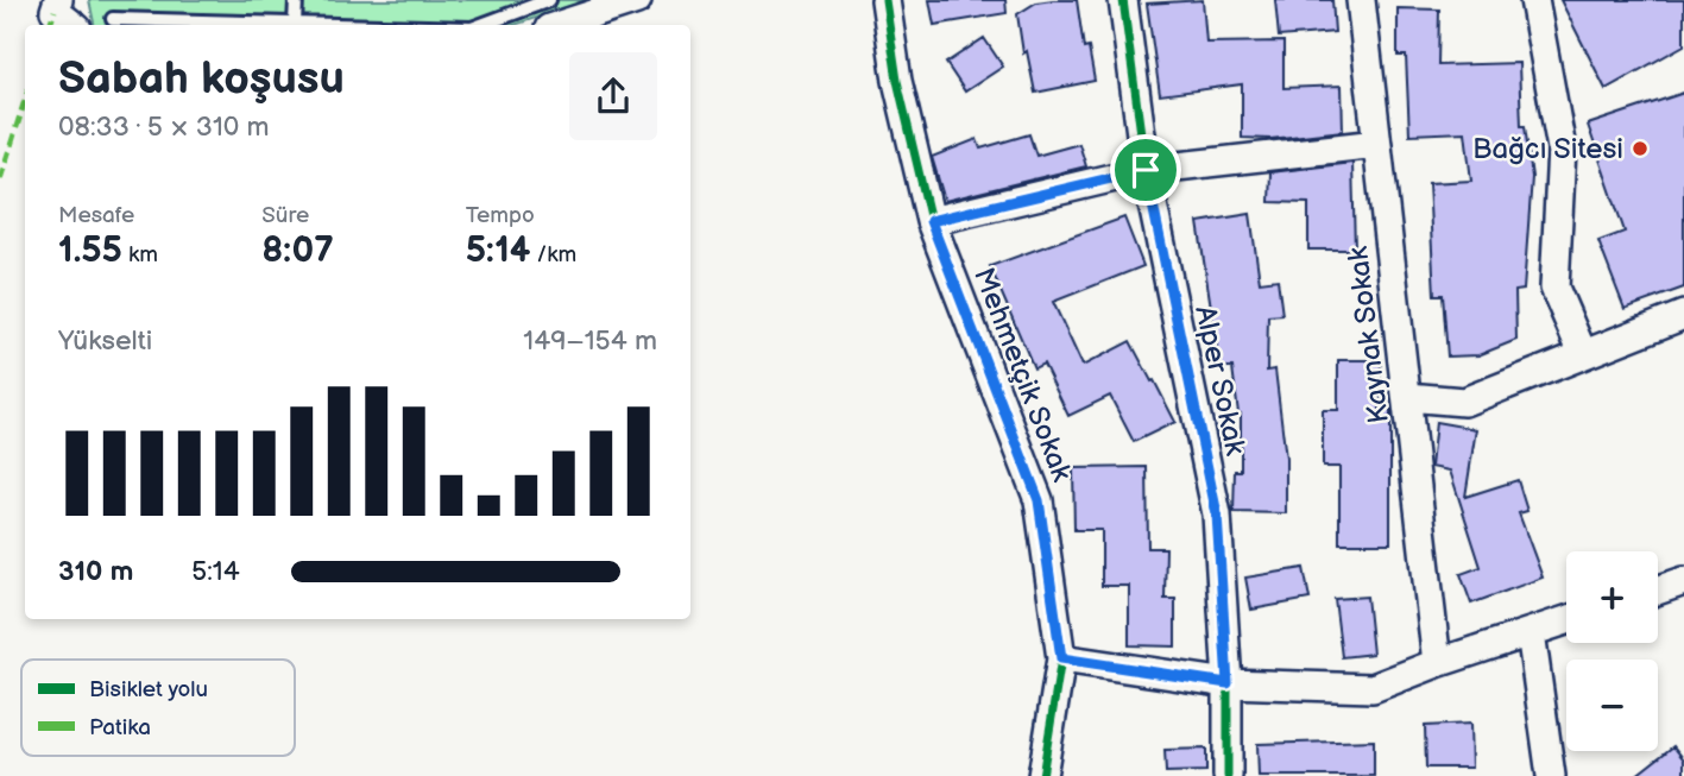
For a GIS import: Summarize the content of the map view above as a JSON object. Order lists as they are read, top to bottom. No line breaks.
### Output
{"streets":{"street":["Kaynak Sokak","Mehmetçik Sokak","Alper Sokak"]},"places":["Bağcı Sitesi"],"legend":["Bisiklet yolu","Patika"],"page":{"heading":["Sabah koşusu","08:33 · 5 × 310 m"],"stats":[["Mesafe","1.55 km"],["Süre","8:07"],["Tempo","5:14 /km"]],"chart":["Yükselti","149–154 m"],"list":[{"name":"310 m","note":"5:14"}],"map_buttons":["+","−"]}}
